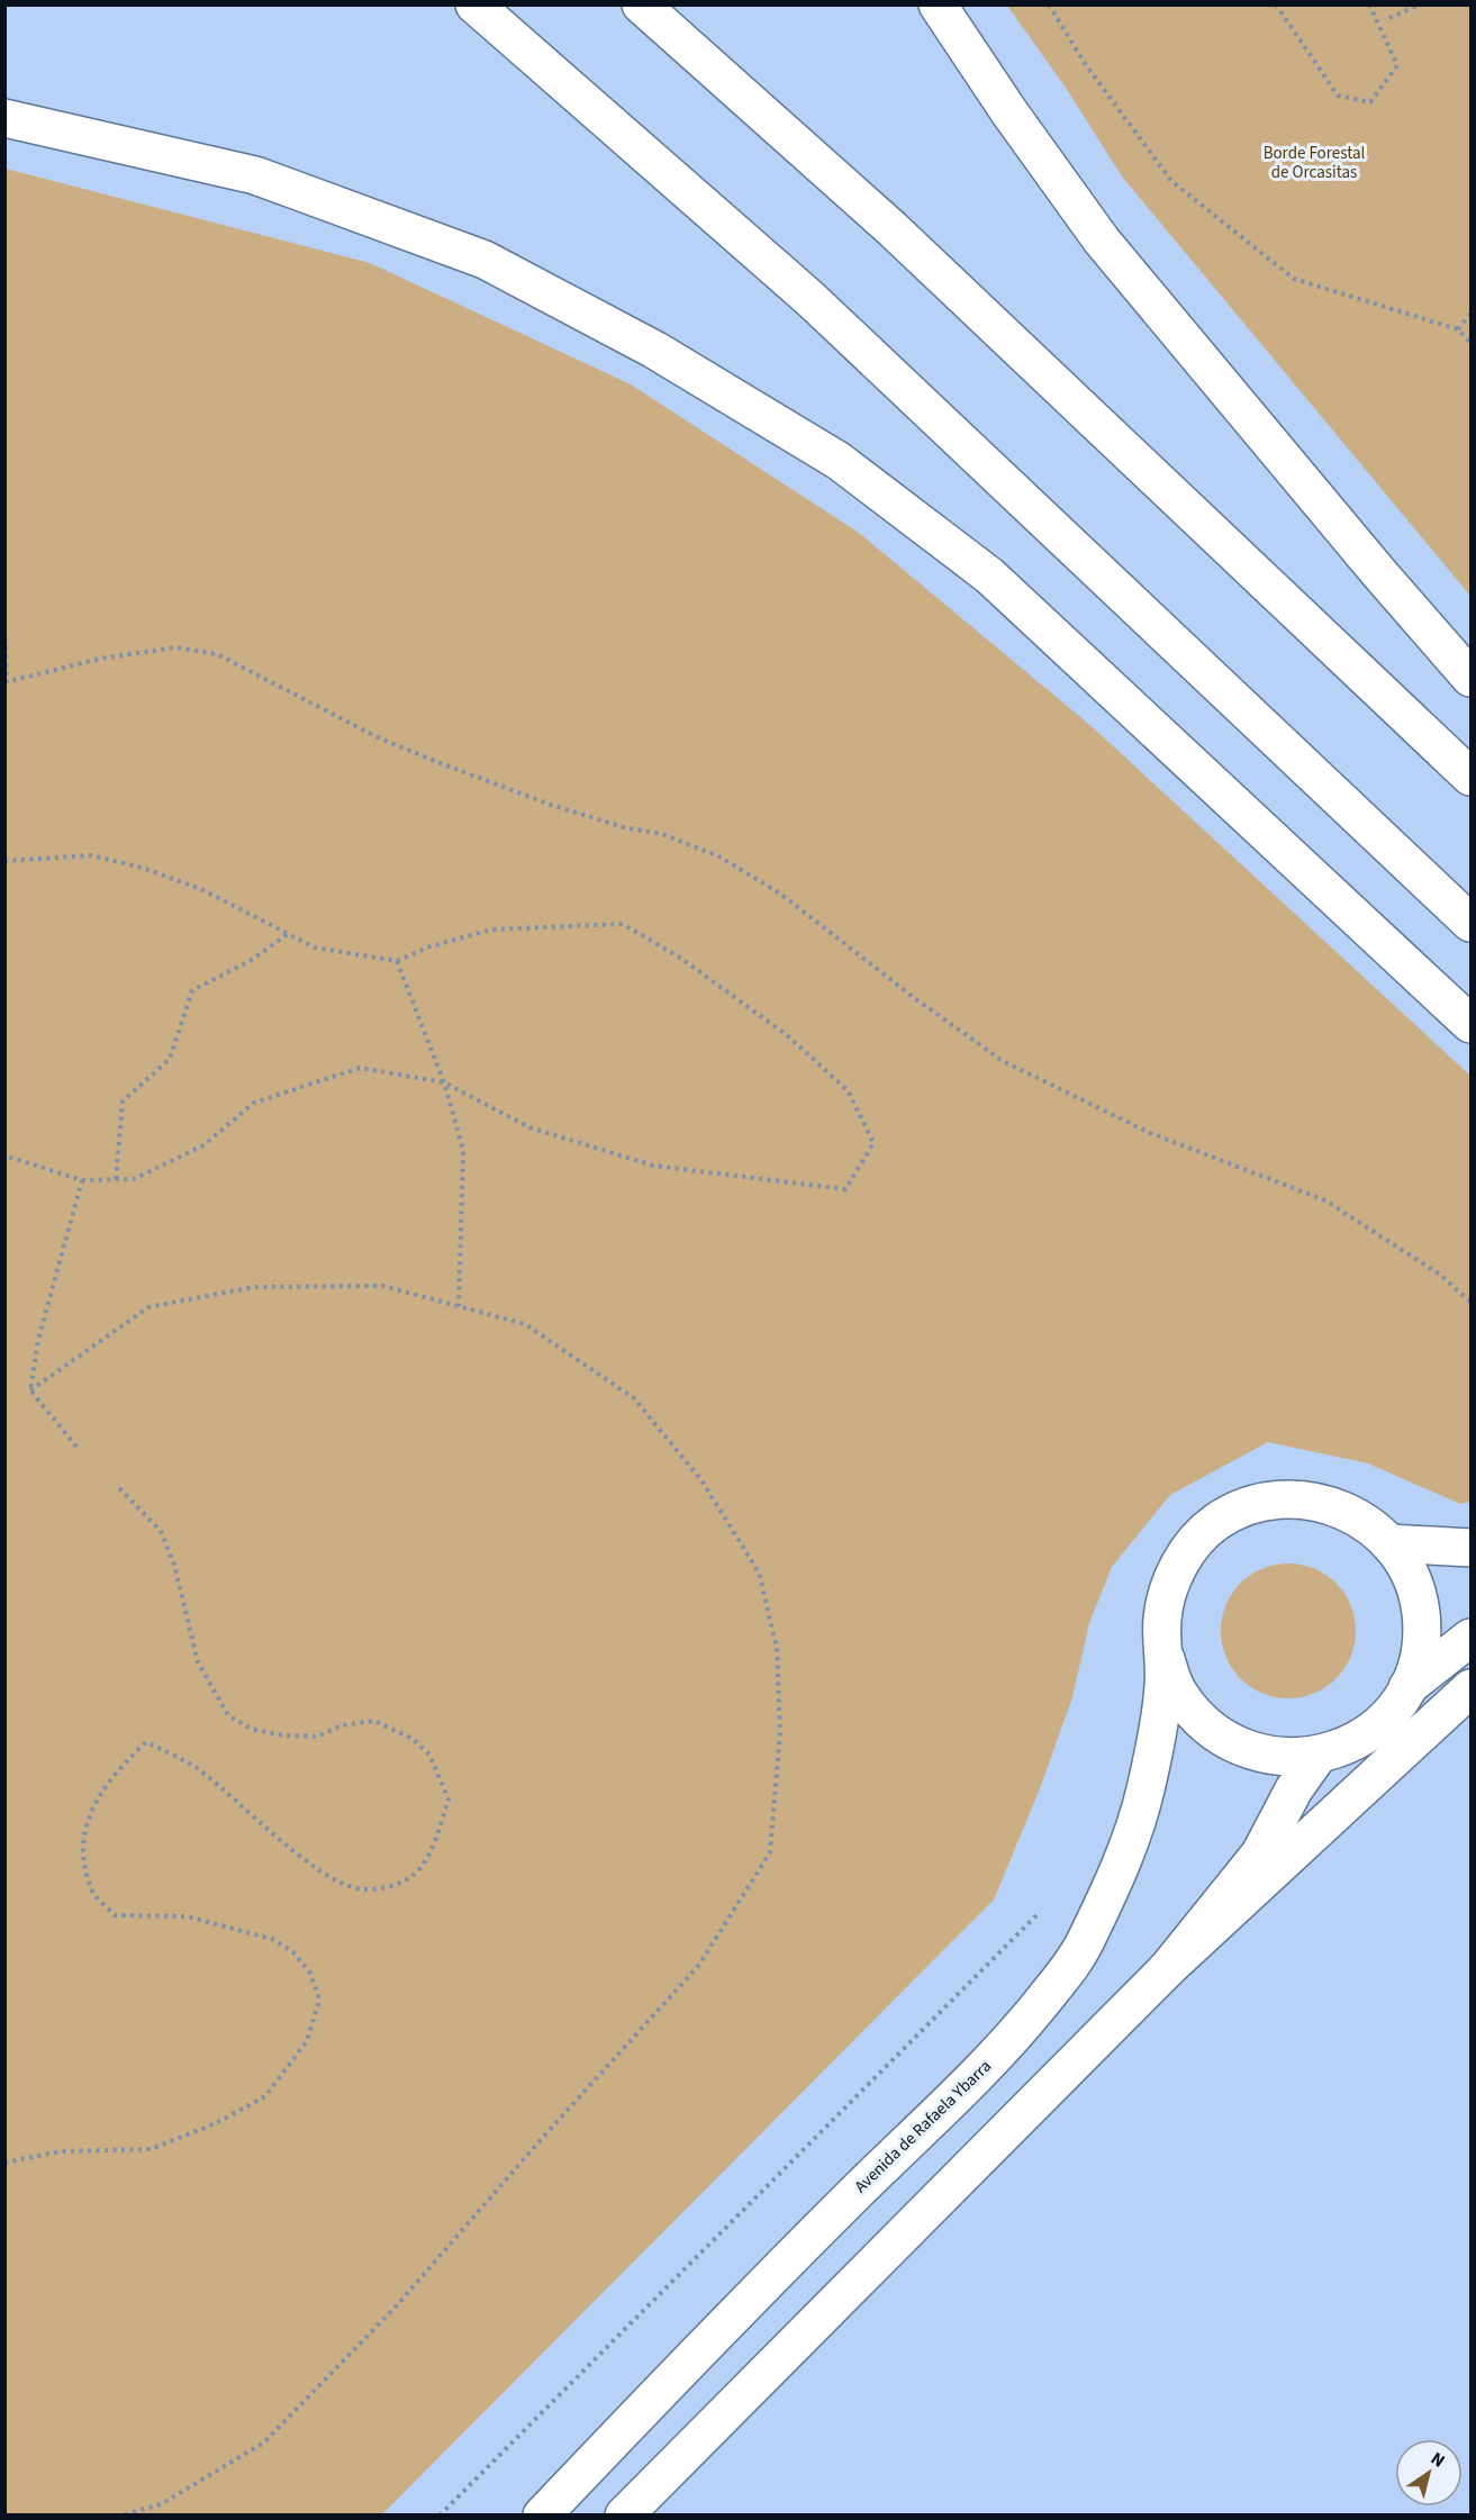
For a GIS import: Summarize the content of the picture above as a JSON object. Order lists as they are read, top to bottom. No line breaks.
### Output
{"streets":{"main road":["Avenida de Rafaela Ybarra"]},"parks":["Borde Forestal de Orcasitas"],"north":"top right"}
